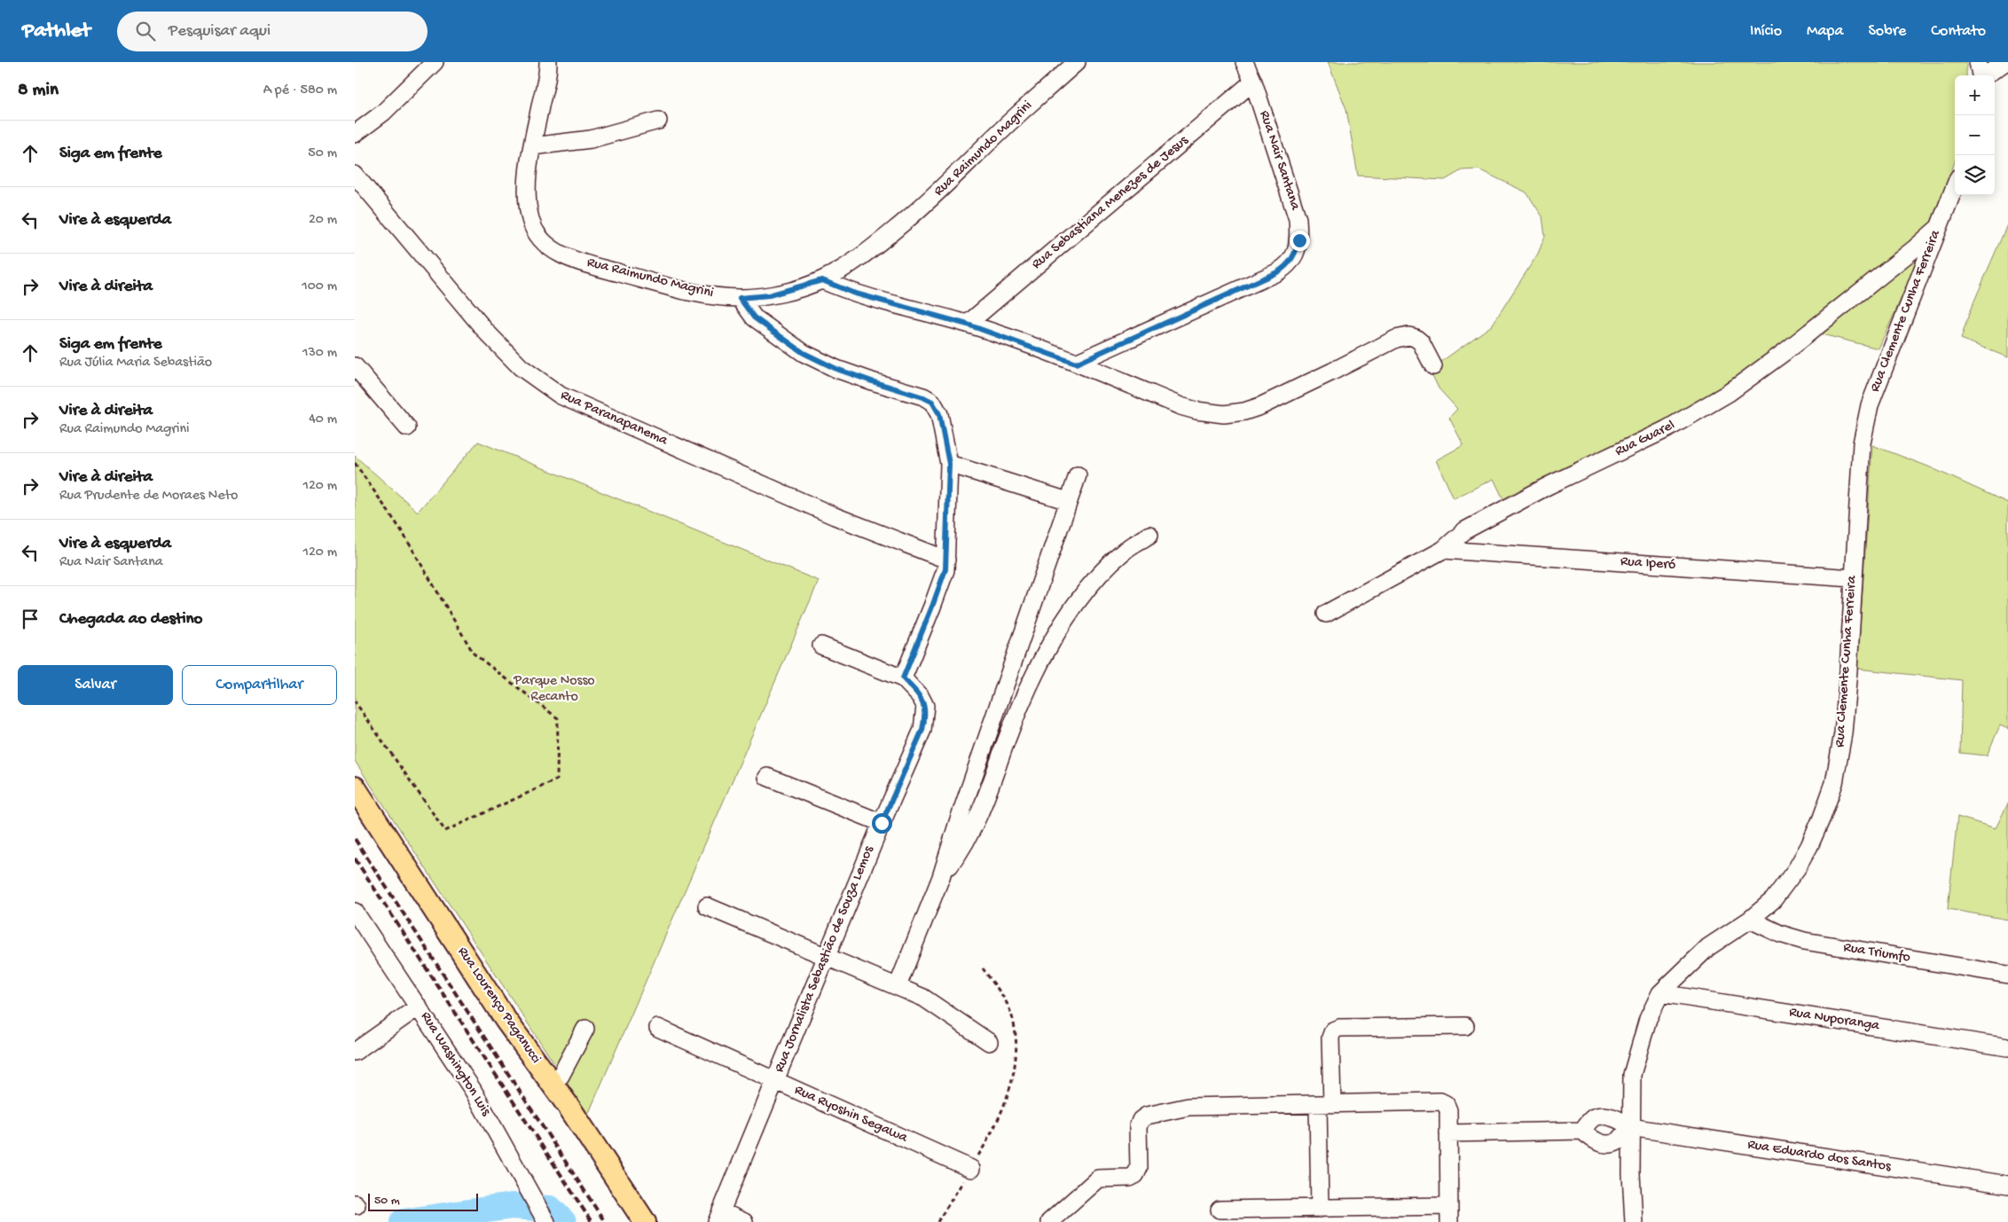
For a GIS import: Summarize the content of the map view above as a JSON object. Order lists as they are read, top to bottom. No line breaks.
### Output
{"streets":{"main road":["Rua Lourenço Paganucci"],"street":["Rua Raimundo Magrini","Rua Nair Santana","Rua Sebastiana Menezes de Jesus","Rua Clemente Cunha Ferreira","Rua Paranapanema","Rua Guarel","Rua Iperó","Rua Triumfo","Rua Jornalista Sebastião de Souza Lemos","Rua Nuporanga","Rua Washington Luis","Rua Ryoshin Segawa","Rua Eduardo dos Santos"]},"crossings":[["Rua Nair Santana","Rua Sebastiana Menezes de Jesus"],["Rua Clemente Cunha Ferreira","Rua Guarel"],["Rua Clemente Cunha Ferreira","Rua Iperó"],["Rua Clemente Cunha Ferreira","Rua Triumfo"],["Rua Clemente Cunha Ferreira","Rua Nuporanga"],["Rua Clemente Cunha Ferreira","Rua Eduardo dos Santos"],["Rua Guarel","Rua Iperó"],["Rua Jornalista Sebastião de Souza Lemos","Rua Ryoshin Segawa"]],"parks":["Parque Nosso Recanto"],"scale_bar":"50 m","page":{"header":"Pathlet","search":"Pesquisar aqui","nav":["Início","Mapa","Sobre","Contato"],"heading":["8 min","A pé · 580 m"],"map_buttons":["+","−"],"list":[["Siga em frente","50 m"],["Vire à esquerda","20 m"],["Vire à direita","100 m"],["Siga em frente","Rua Júlia Maria Sebastião","130 m"],["Vire à direita","Rua Raimundo Magrini","40 m"],["Vire à direita","Rua Prudente de Moraes Neto","120 m"],["Vire à esquerda","Rua Nair Santana","120 m"],"Chegada ao destino"],"buttons":["Salvar","Compartilhar"],"scale":"50 m"}}
